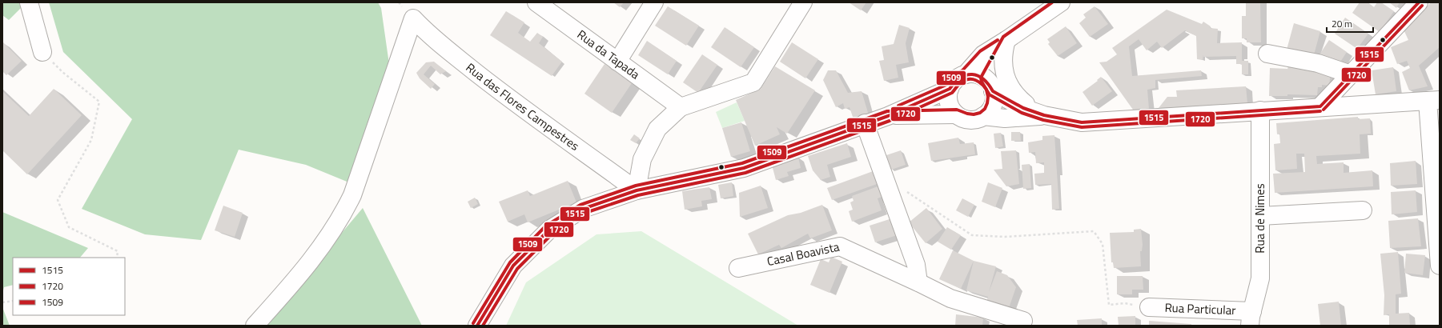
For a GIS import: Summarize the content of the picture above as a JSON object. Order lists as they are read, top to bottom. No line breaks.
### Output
{"streets":{"street":["Rua da Tapada","Rua das Flores Campestres","Rua de Nimes","Casal Boavista","Rua Particular"]},"crossings":[["Rua de Nimes","Rua Particular"]],"lines":["transit line 1515","transit line 1509","transit line 1720"],"legend":["1515","1720","1509"],"scale_bar":"20 m"}
